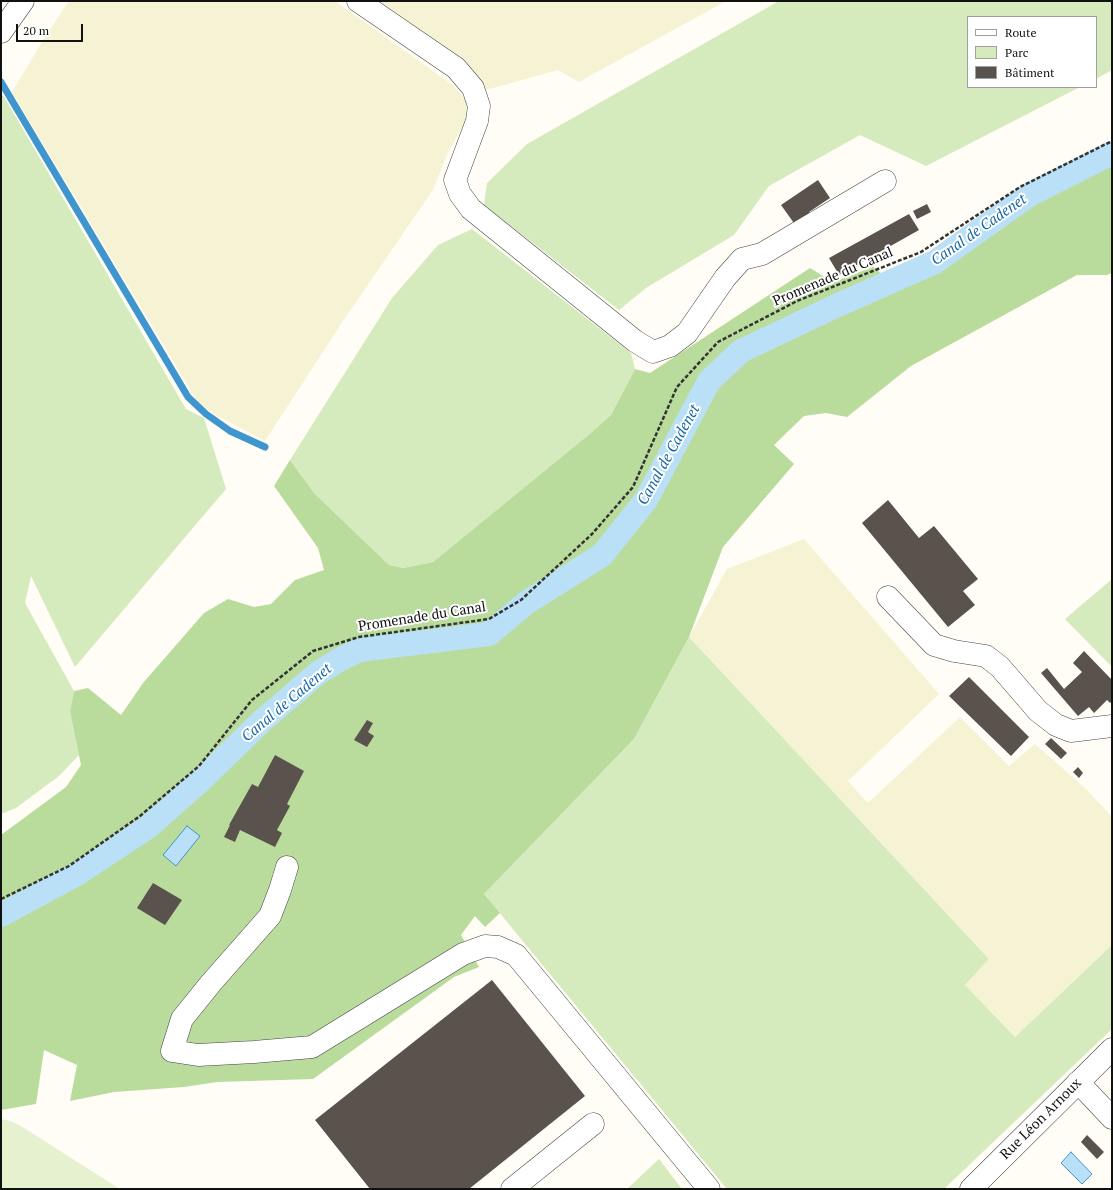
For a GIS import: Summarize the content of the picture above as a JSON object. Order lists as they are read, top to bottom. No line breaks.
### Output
{"streets":{"street":["Rue Léon Arnoux"],"path":["Promenade du Canal"]},"water":["Canal de Cadenet"],"legend":["Route","Parc","Bâtiment"],"scale_bar":"20 m"}
